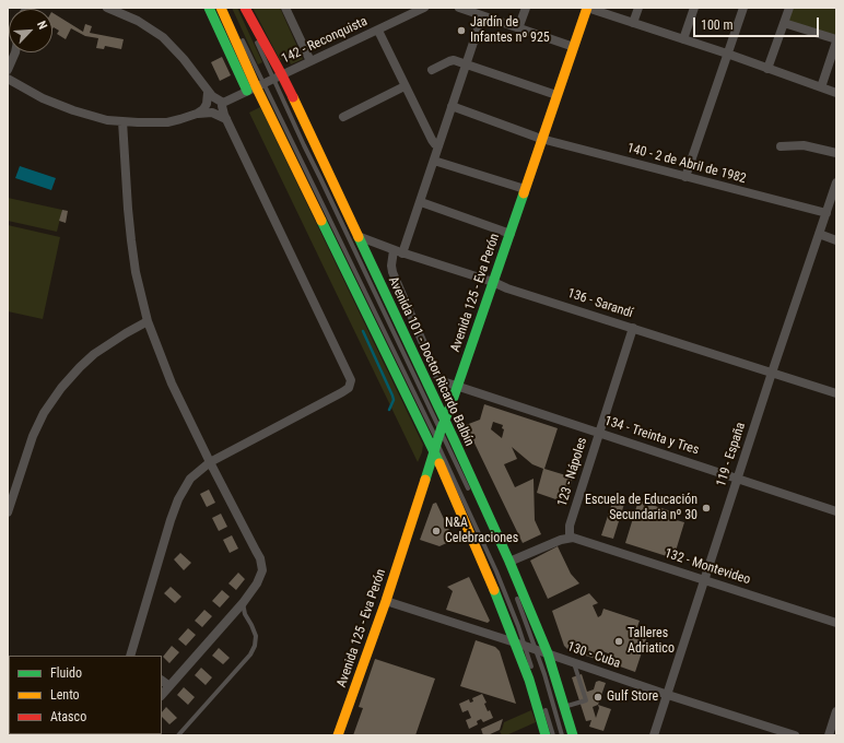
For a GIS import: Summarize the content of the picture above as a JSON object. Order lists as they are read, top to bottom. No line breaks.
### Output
{"streets":{"main road":["Avenida 125 - Eva Perón","Avenida 101 - Doctor Ricardo Balbín"],"street":["142 - Reconquista","140 - 2 de Abril de 1982","136 - Sarandí","134 - Treinta y Tres","119 - España","123 - Nápoles","132 - Montevideo","130 - Cuba"]},"crossings":[["142 - Reconquista","Avenida 101 - Doctor Ricardo Balbín"],["140 - 2 de Abril de 1982","Avenida 125 - Eva Perón"],["140 - 2 de Abril de 1982","134 - Treinta y Tres"],["140 - 2 de Abril de 1982","119 - España"],["Avenida 125 - Eva Perón","136 - Sarandí"],["Avenida 125 - Eva Perón","Avenida 101 - Doctor Ricardo Balbín"],["Avenida 125 - Eva Perón","134 - Treinta y Tres"],["Avenida 125 - Eva Perón","130 - Cuba"],["136 - Sarandí","Avenida 101 - Doctor Ricardo Balbín"],["136 - Sarandí","134 - Treinta y Tres"],["136 - Sarandí","119 - España"],["136 - Sarandí","123 - Nápoles"],["Avenida 101 - Doctor Ricardo Balbín","130 - Cuba"],["134 - Treinta y Tres","119 - España"],["134 - Treinta y Tres","123 - Nápoles"],["119 - España","132 - Montevideo"],["119 - España","130 - Cuba"],["123 - Nápoles","132 - Montevideo"]],"places":["Jardín de Infantes nº 925","Escuela de Educación Secundaria nº 30","N&A Celebraciones","Talleres Adriatico","Gulf Store"],"legend":["Fluido","Lento","Atasco"],"scale_bar":"100 m","north":"top right"}
